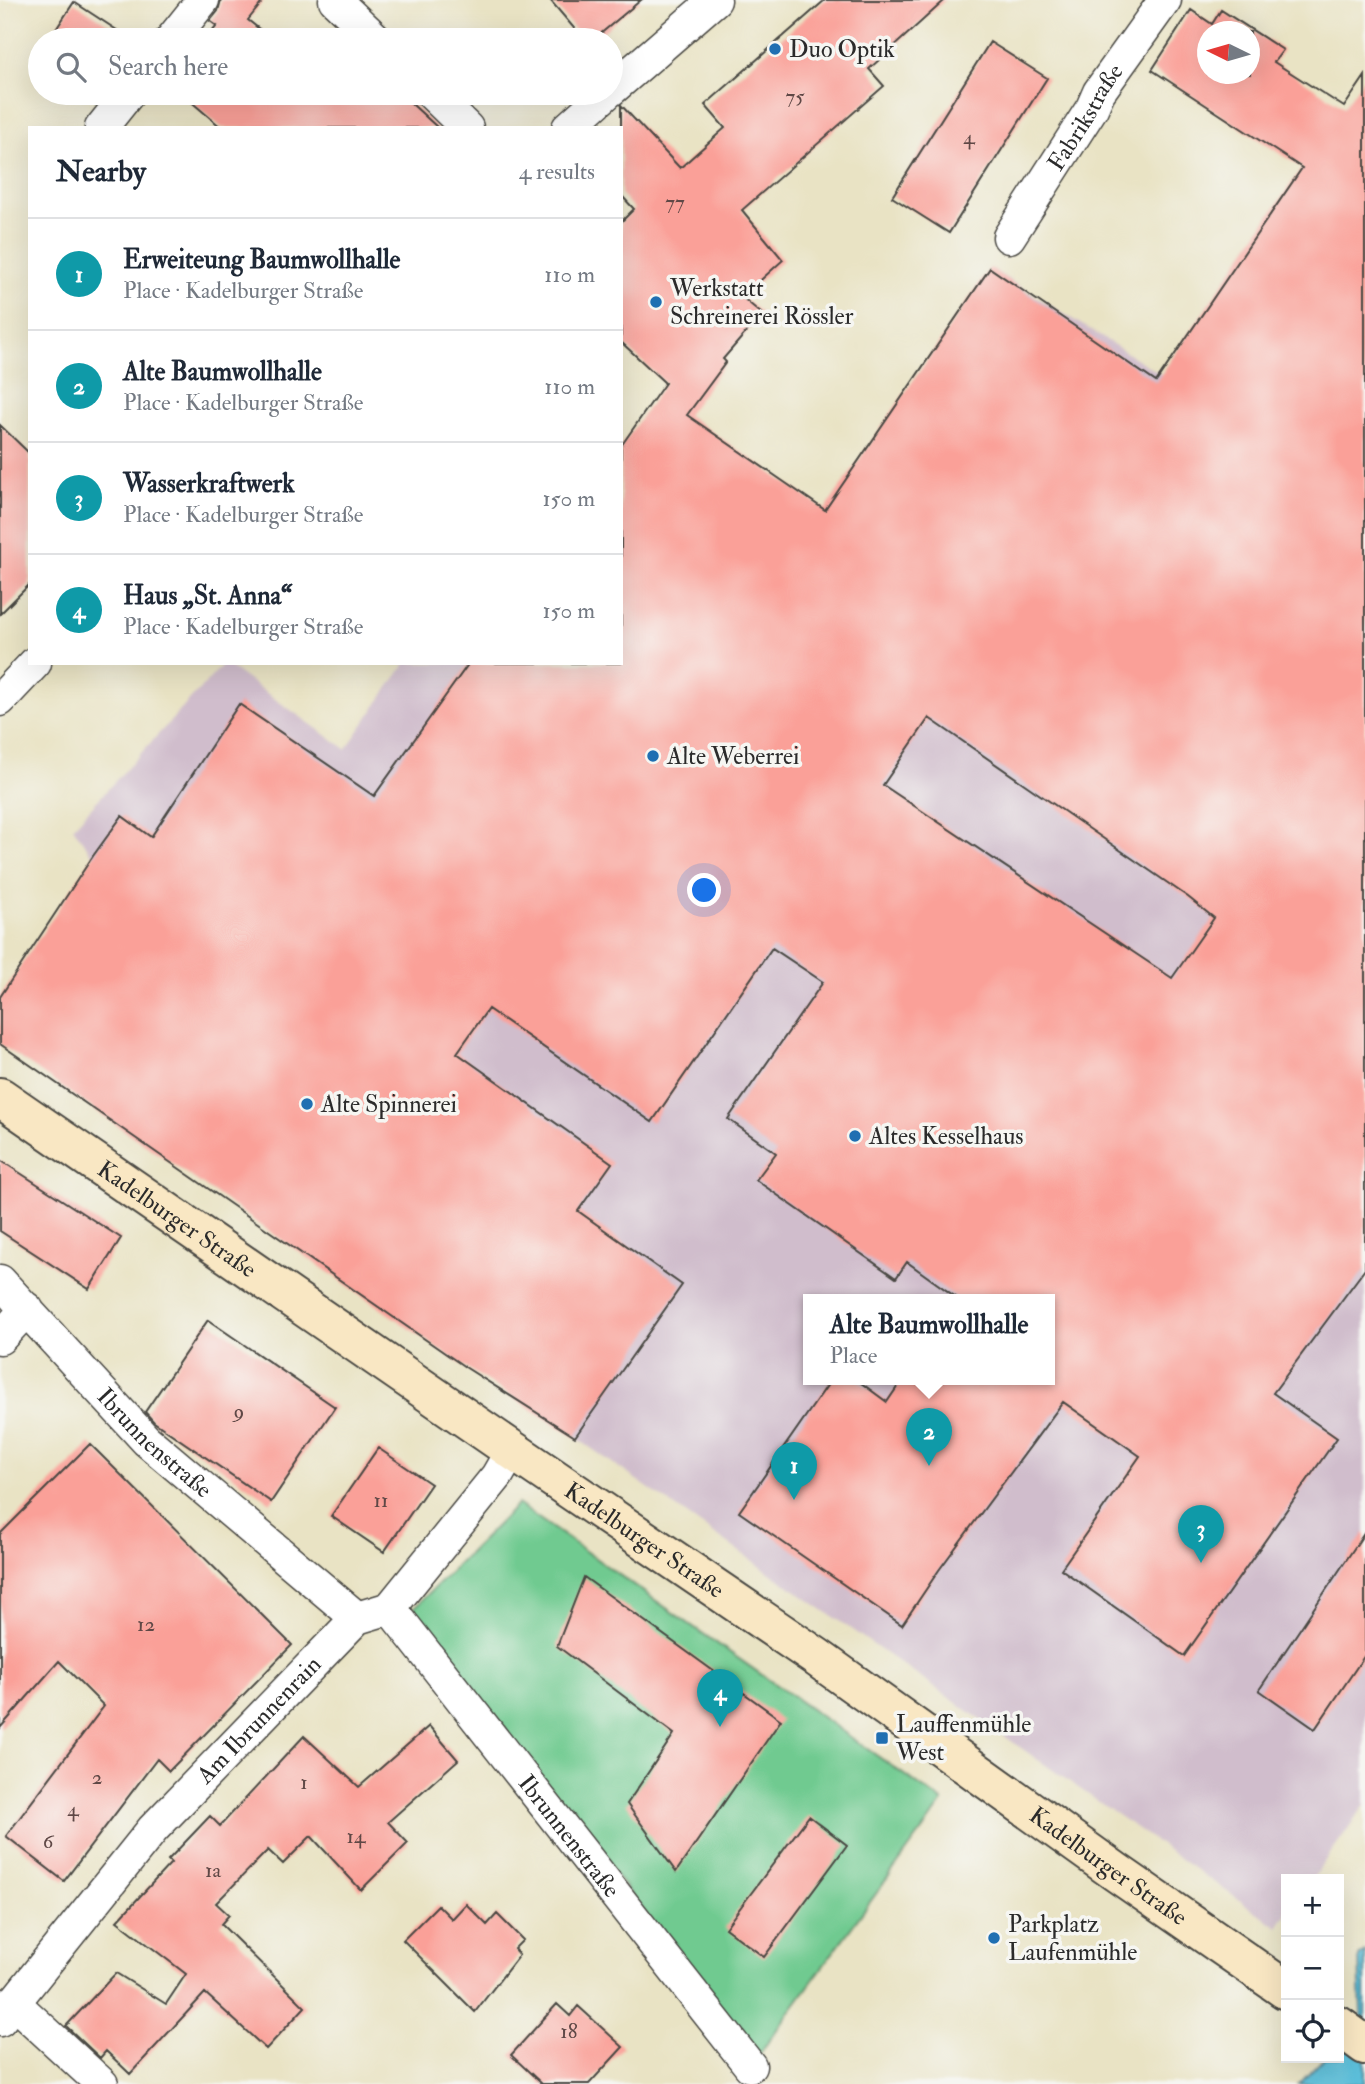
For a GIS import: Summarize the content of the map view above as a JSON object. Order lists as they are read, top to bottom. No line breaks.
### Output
{"streets":{"main road":["Kadelburger Straße"],"street":["Fabrikstraße","Ibrunnenstraße","Am Ibrunnenrain"]},"crossings":[["Ibrunnenstraße","Am Ibrunnenrain"]],"places":{"other":["Duo Optik","Werkstatt Schreinerei Rössler","Alte Weberrei","Alte Spinnerei","Altes Kesselhaus","Parkplatz Laufenmühle"],"transit":["Lauffenmühle West"]},"house_numbers":["75","4","77","9","11","12","2","1","4","14","6","1a","18"],"north":"left","page":{"search":"Search here","heading":["Nearby","4 results"],"list":[{"mark":"1","name":"Erweiteung Baumwollhalle","note":"Place · Kadelburger Straße","value":"110 m"},{"mark":"2","name":"Alte Baumwollhalle","note":"Place · Kadelburger Straße","value":"110 m"},{"mark":"3","name":"Wasserkraftwerk","note":"Place · Kadelburger Straße","value":"150 m"},{"mark":"4","name":"Haus „St. Anna“","note":"Place · Kadelburger Straße","value":"150 m"}],"popup":["Alte Baumwollhalle","Place"],"pins":["2","1","3","4"],"map_buttons":["+","−"]}}
